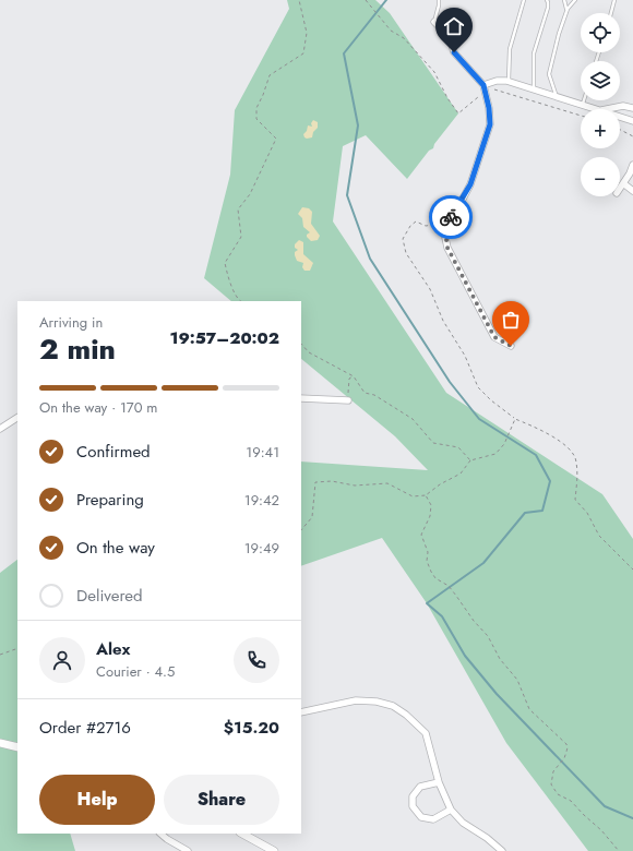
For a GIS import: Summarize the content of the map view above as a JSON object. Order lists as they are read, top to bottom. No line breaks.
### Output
{"page":{"map_buttons":["+","−"],"heading":["2 min","Arriving in","19:57–20:02"],"panel":["Alex","Courier · 4.5","Order #2716","$15.20"],"bar":"On the way · 170 m","list":[["Confirmed","19:41"],["Preparing","19:42"],["On the way","19:49"],"Delivered"],"buttons":["Help","Share"]}}
